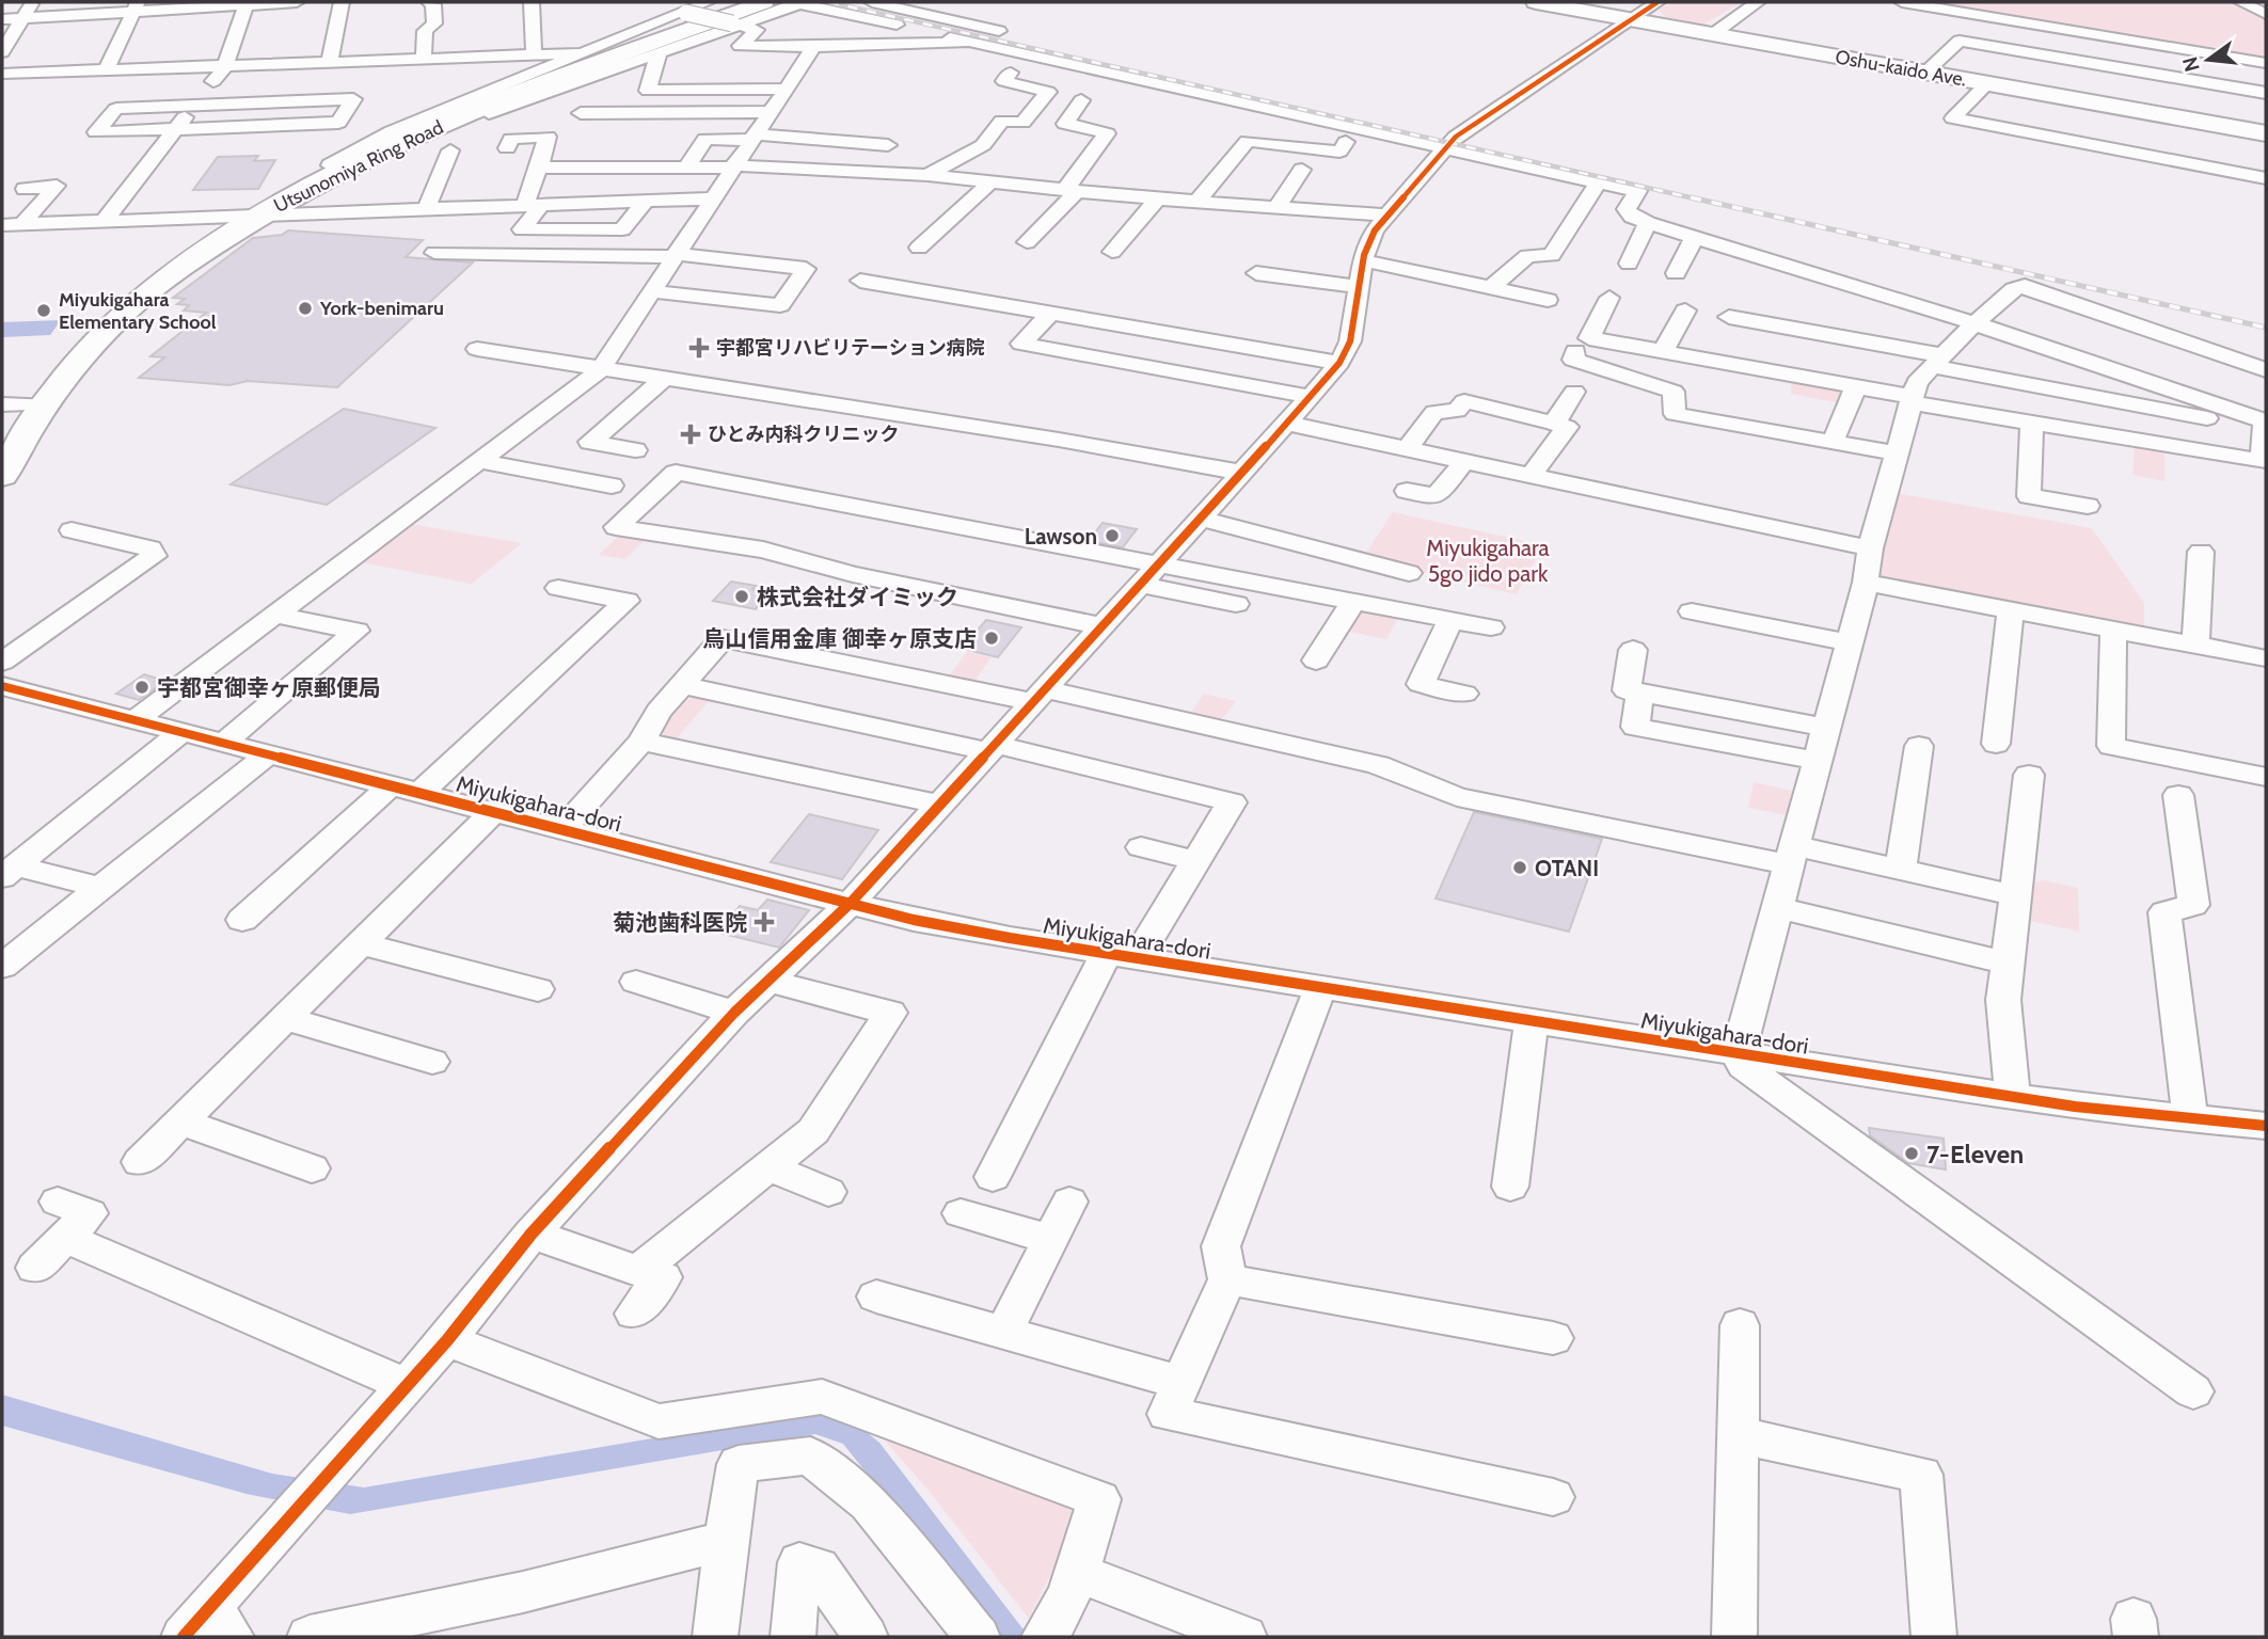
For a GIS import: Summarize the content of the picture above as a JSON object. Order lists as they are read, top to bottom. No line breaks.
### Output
{"streets":{"highway":["Oshu-kaido Ave.","Utsunomiya Ring Road"],"street":["Miyukigahara-dori"]},"parks":["Miyukigahara 5go jido park"],"places":{"other":["York-benimaru","Miyukigahara Elementary School","Lawson","株式会社ダイミック","烏山信用金庫 御幸ヶ原支店","宇都宮御幸ヶ原郵便局","OTANI","7-Eleven"],"health":["宇都宮リハビリテーション病院","ひとみ内科クリニック","菊池歯科医院"]},"north":"left"}
